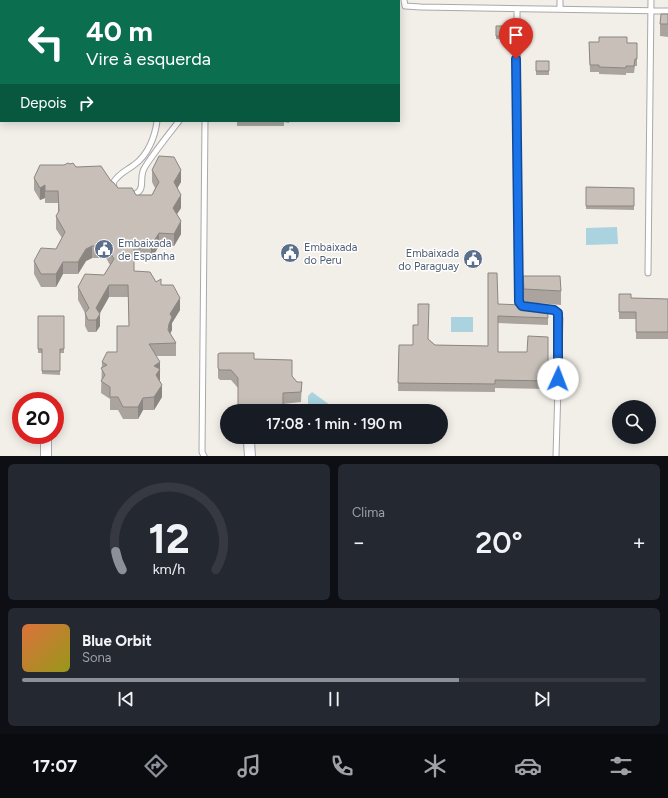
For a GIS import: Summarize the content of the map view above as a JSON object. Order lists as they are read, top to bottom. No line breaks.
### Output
{"places":{"public building":["Embaixada de Espanha","Embaixada do Peru","Embaixada do Paraguay"]},"page":{"turn":["40 m","Vire à esquerda"],"then":"Depois","limit":"20","trip":"17:08 · 1 min · 190 m","tile":"Clima","heat":["−","20°","+"],"song":["Blue Orbit","Sona"],"tabs":"17:07","gauge":["12","km/h"]}}
